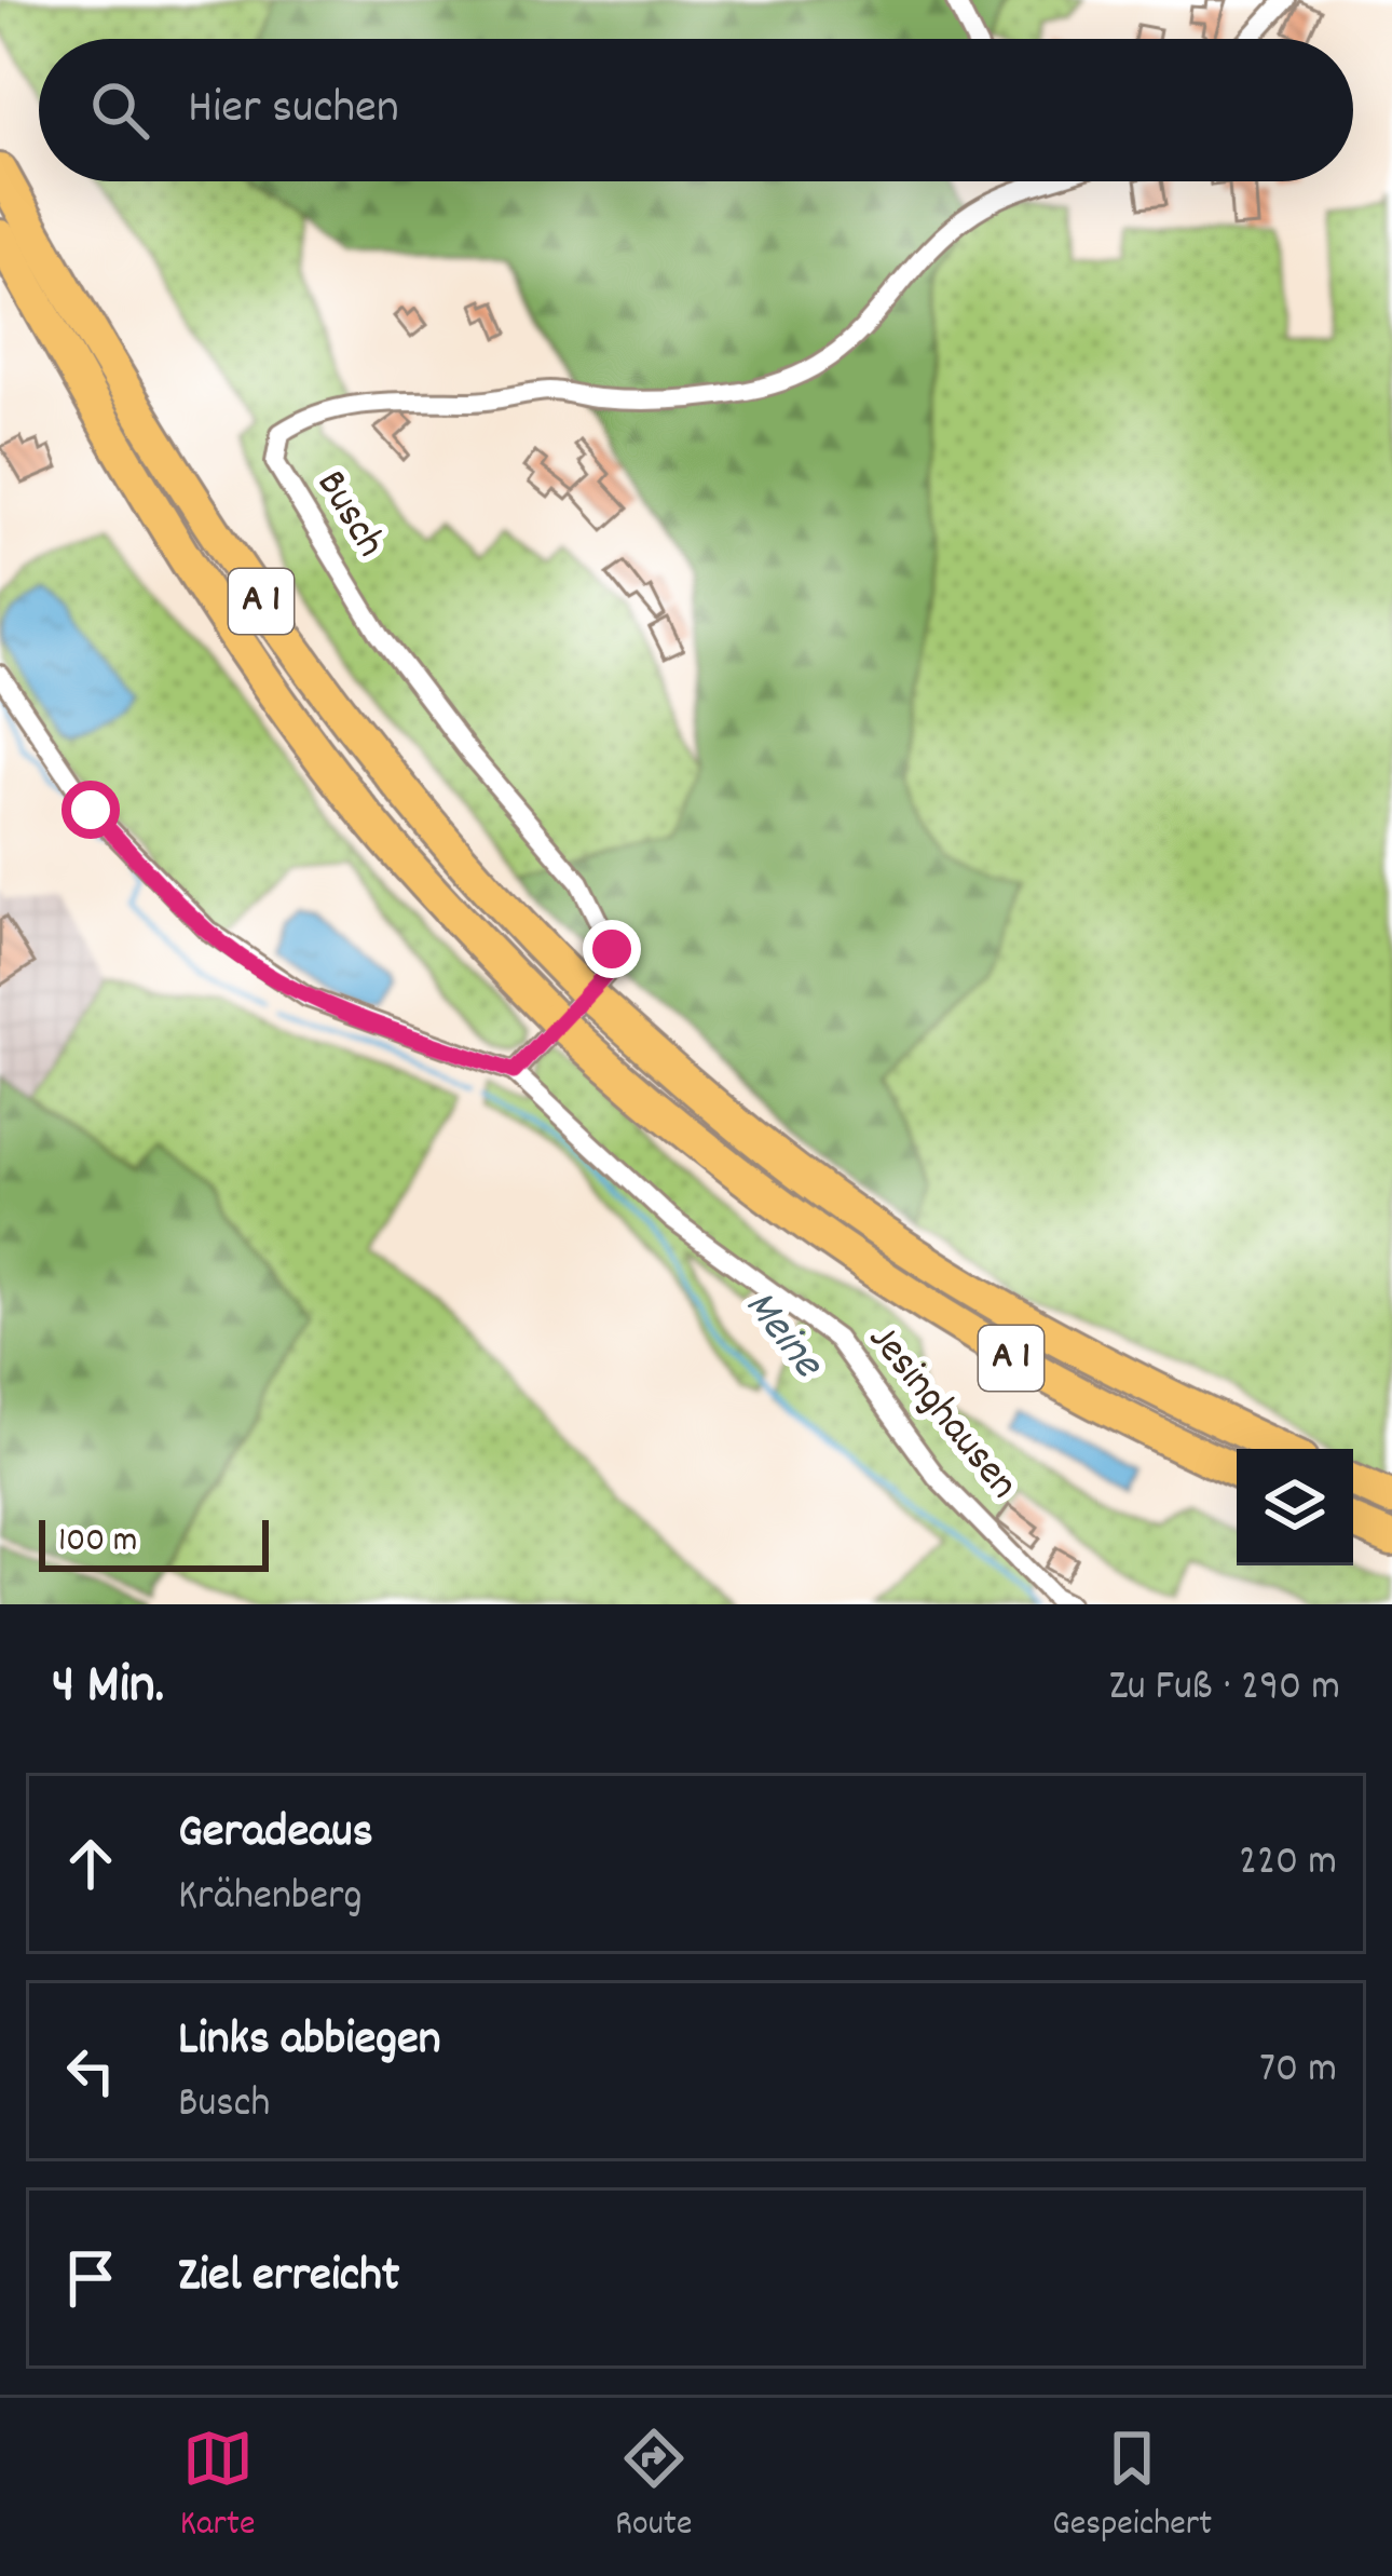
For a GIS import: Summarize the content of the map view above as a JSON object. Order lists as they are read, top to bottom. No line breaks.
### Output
{"streets":{"highway":["A 1"],"street":["Busch","Jesinghausen"]},"crossings":[["Busch","Jesinghausen"]],"water":["Meine"],"scale_bar":"100 m","page":{"search":"Hier suchen","scale":"100 m","heading":["4 Min.","Zu Fuß · 290 m"],"list":[["Geradeaus","Krähenberg","220 m"],["Links abbiegen","Busch","70 m"],"Ziel erreicht"],"nav":["Karte","Route","Gespeichert"]}}
